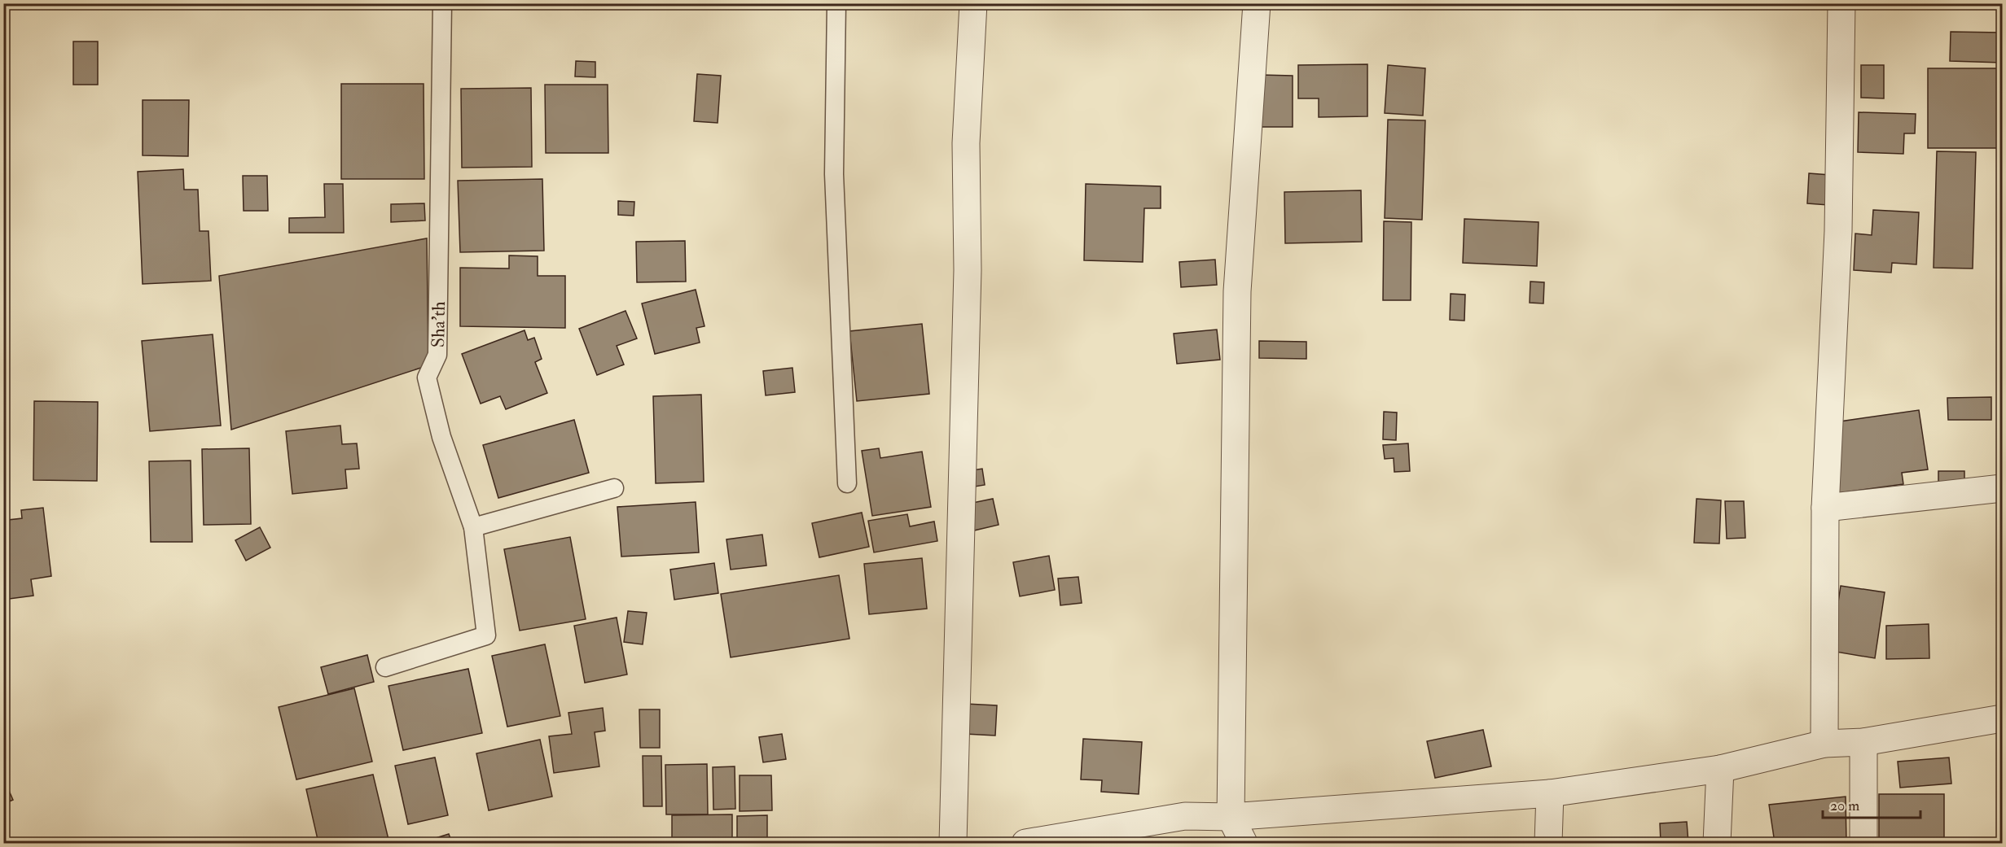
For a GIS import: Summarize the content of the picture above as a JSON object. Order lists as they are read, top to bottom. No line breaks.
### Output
{"streets":{"lane":["Sha'th"]},"scale_bar":"20 m"}
